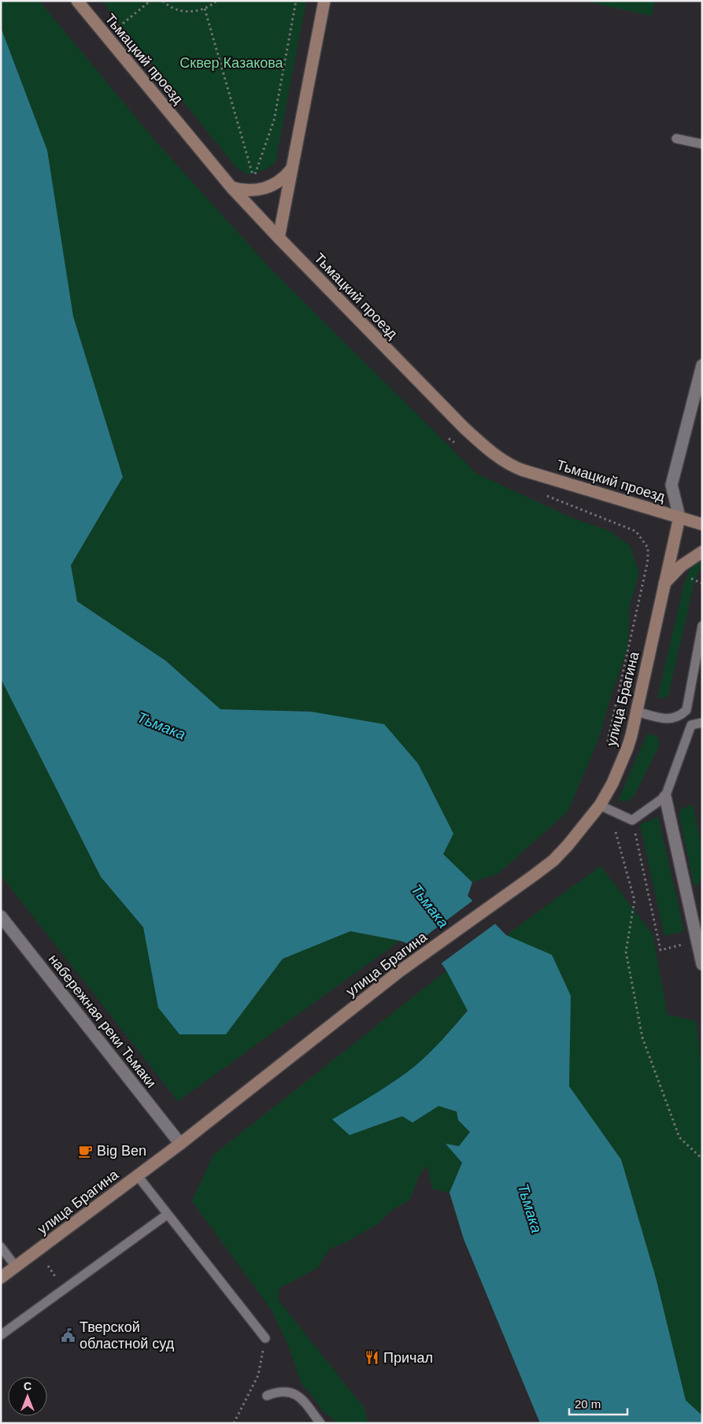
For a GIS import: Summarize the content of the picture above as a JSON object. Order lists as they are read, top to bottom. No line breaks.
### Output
{"streets":{"main road":["Тьмацкий проезд","улица Брагина"],"street":["набережная реки Тьмаки"]},"crossings":[["Тьмацкий проезд","улица Брагина"],["улица Брагина","набережная реки Тьмаки"]],"water":["Тьмака"],"parks":["Сквер Казакова"],"places":{"cafe":["Big Ben"],"public building":["Тверской областной суд"],"restaurant":["Причал"]},"scale_bar":"20 m","north":"top"}
